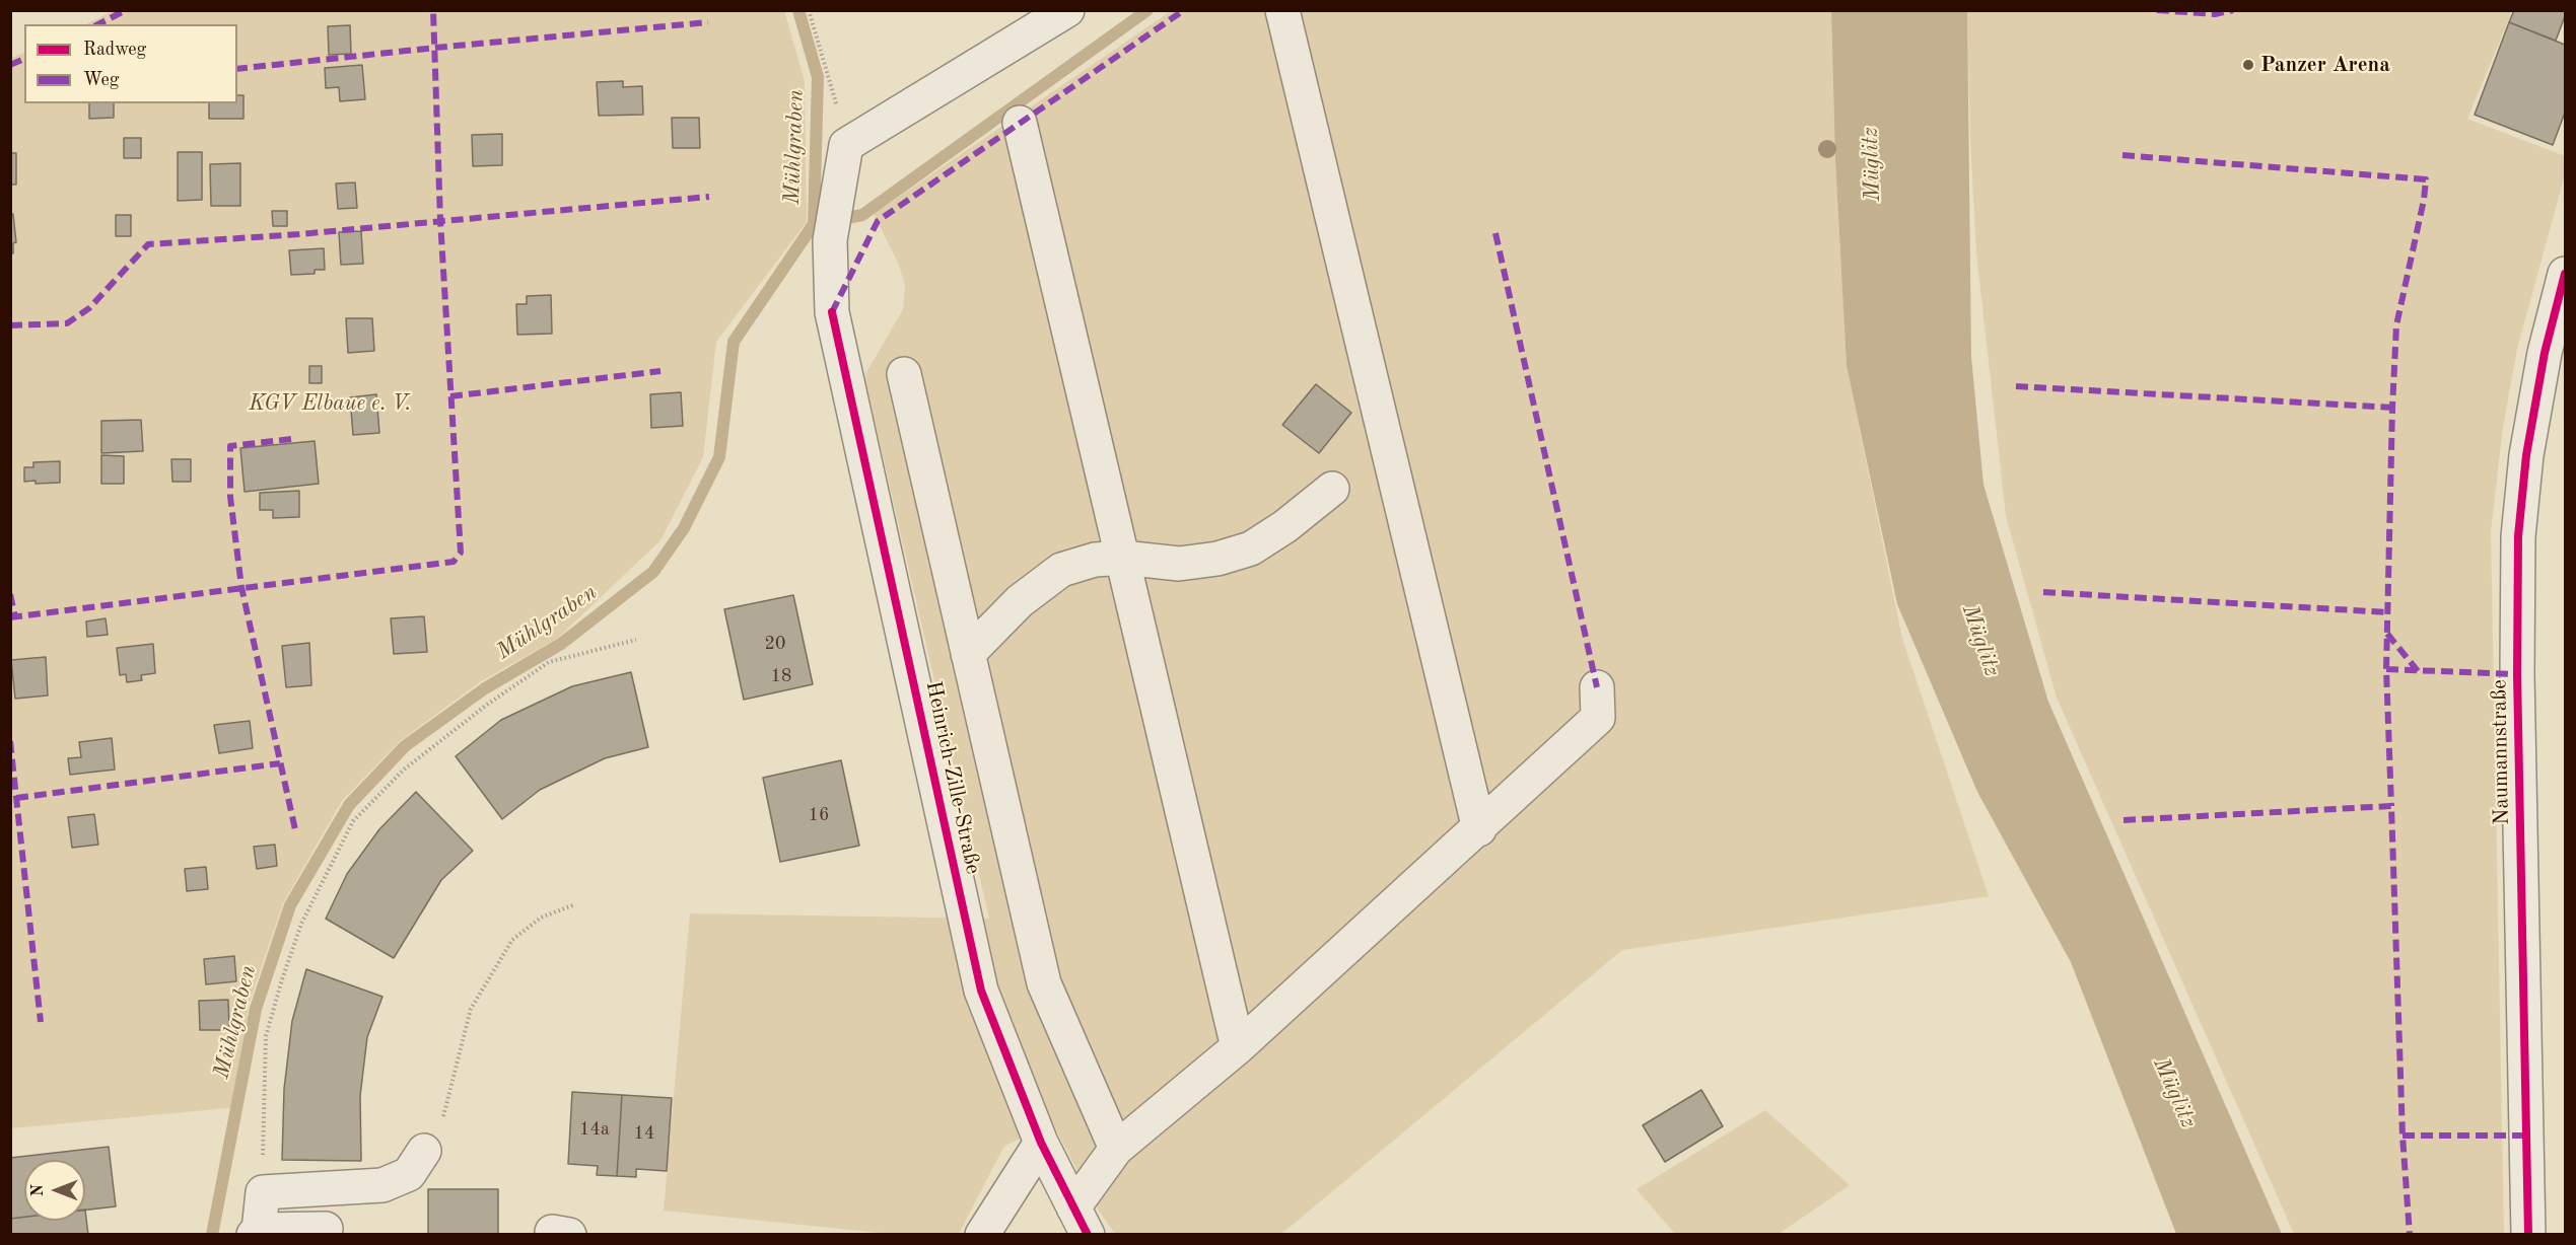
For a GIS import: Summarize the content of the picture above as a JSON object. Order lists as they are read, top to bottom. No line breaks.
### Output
{"streets":{"street":["Naumannstraße","Heinrich-Zille-Straße"]},"water":["Mühlgraben","Müglitz"],"parks":["KGV Elbaue e. V."],"places":["Panzer Arena"],"house_numbers":["20","18","16","14a","14"],"legend":["Radweg","Weg"],"north":"left"}
